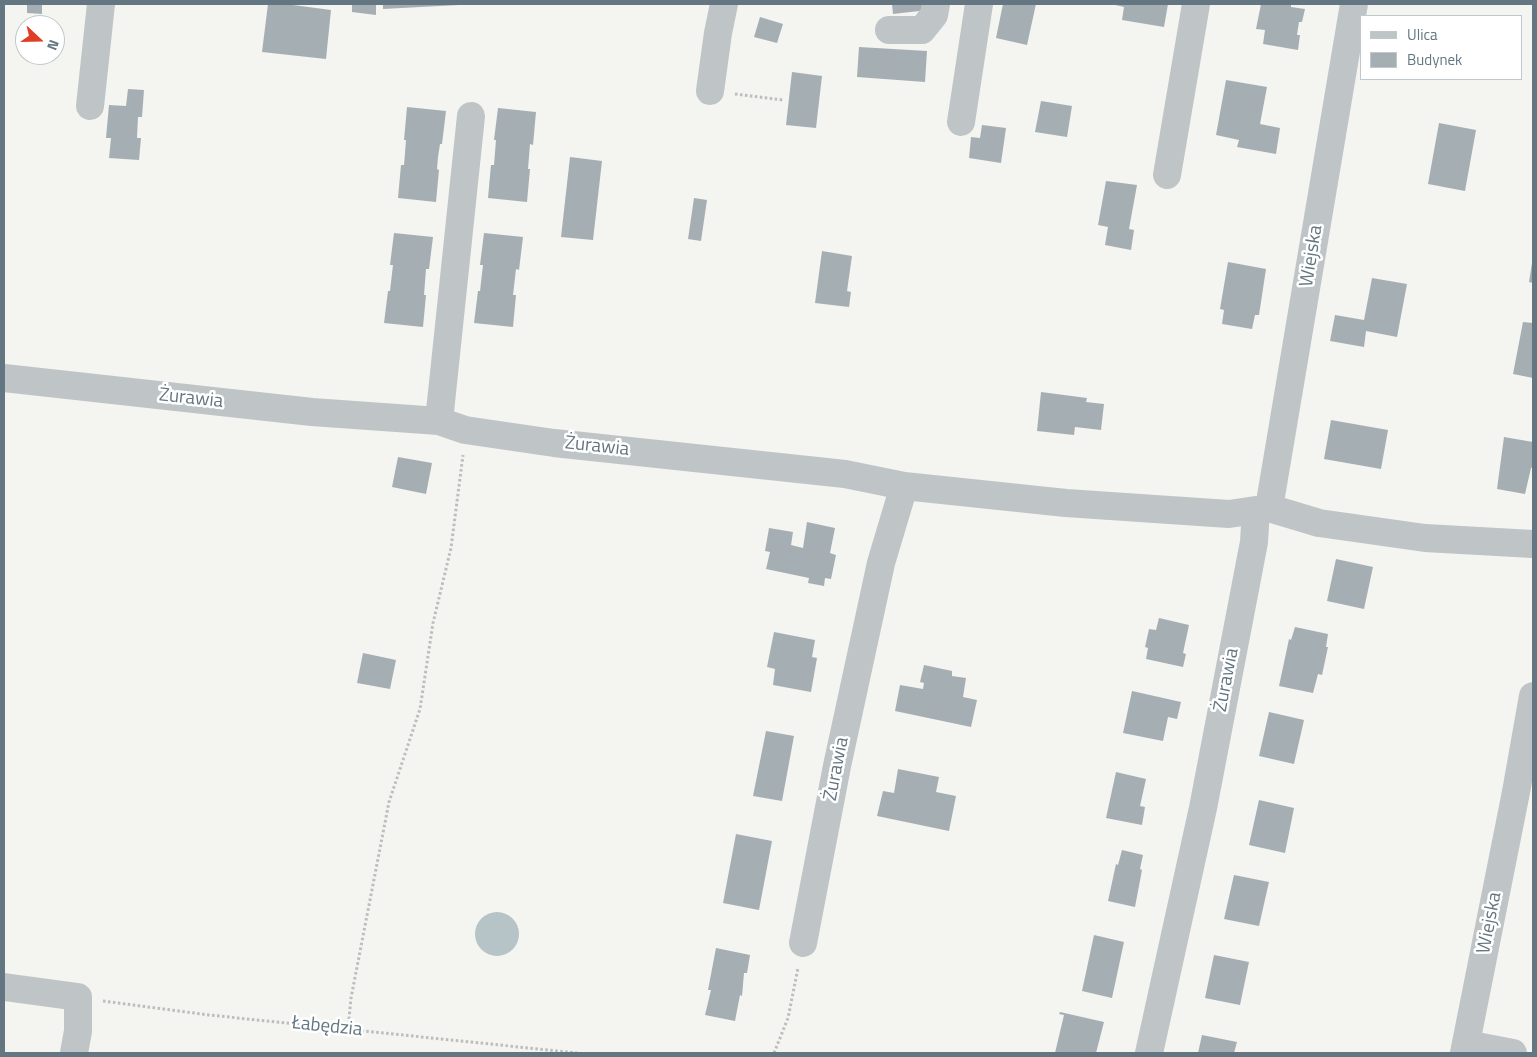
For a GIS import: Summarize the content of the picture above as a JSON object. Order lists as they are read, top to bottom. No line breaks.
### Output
{"streets":{"street":["Wiejska","Żurawia"],"path":["Łabędzia"]},"crossings":[["Wiejska","Żurawia"]],"legend":["Ulica","Budynek"],"north":"right"}
